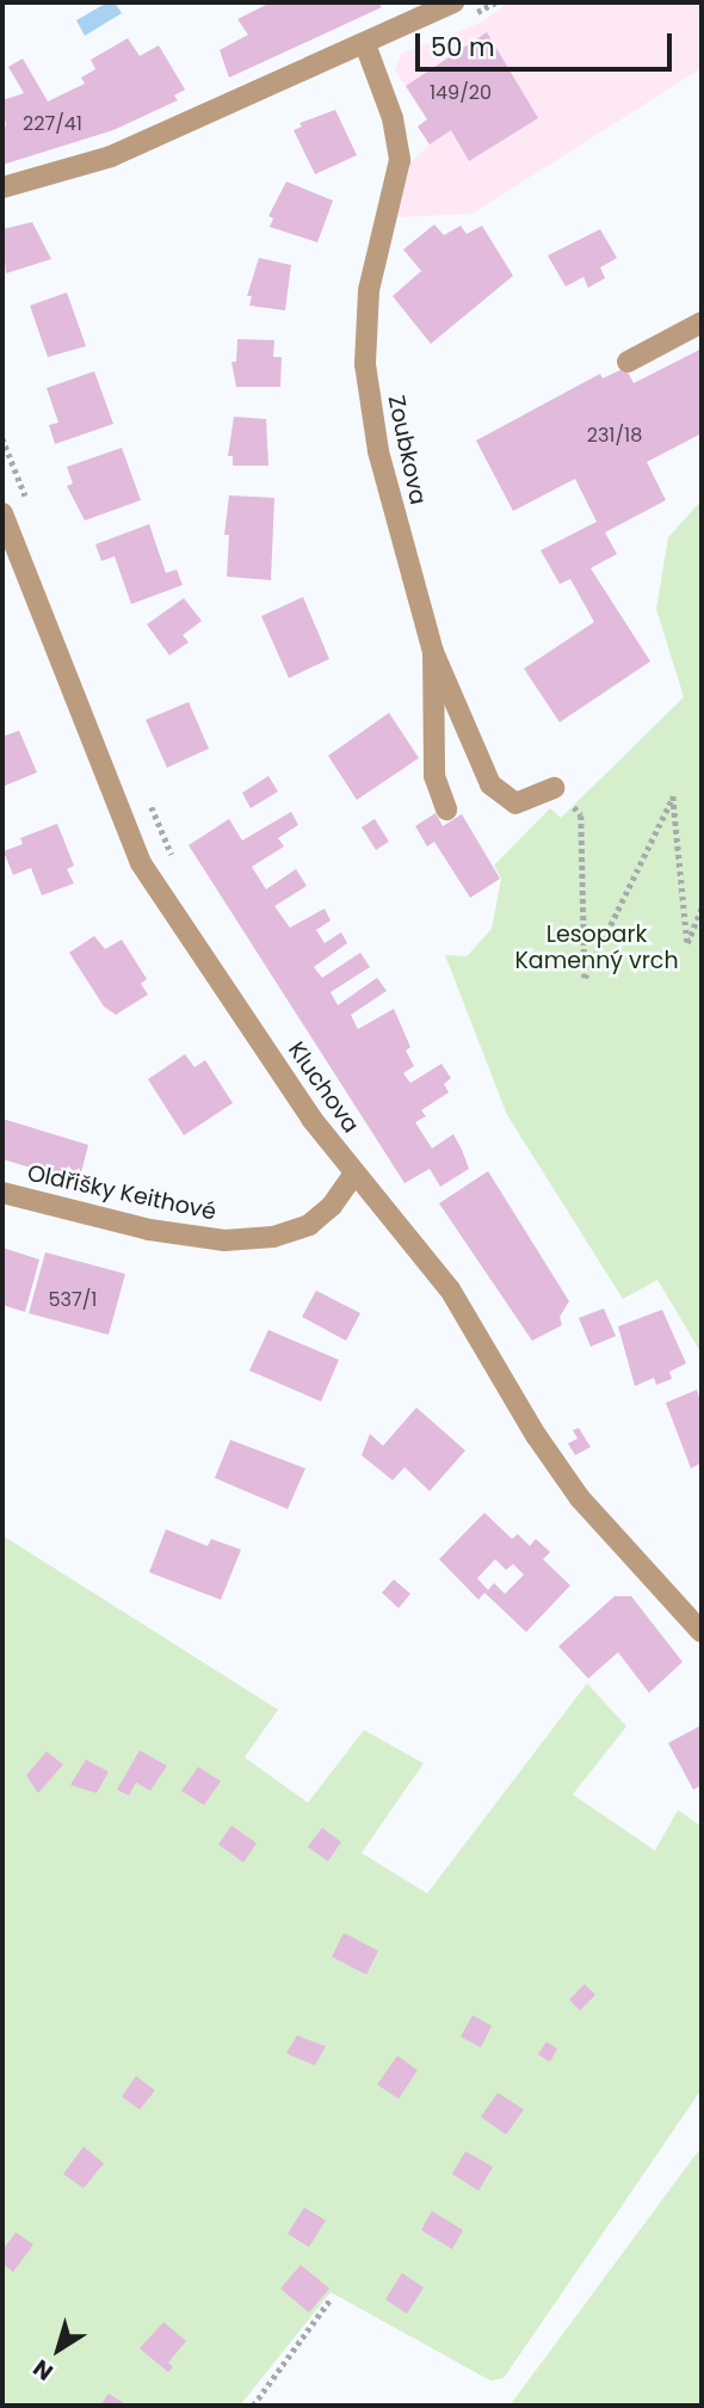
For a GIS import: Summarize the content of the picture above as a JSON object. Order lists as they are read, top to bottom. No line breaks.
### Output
{"streets":{"street":["Zoubkova","Kluchova","Oldřišky Keithové"]},"crossings":[["Kluchova","Oldřišky Keithové"]],"parks":["Lesopark Kamenný vrch"],"house_numbers":["149/20","227/41","231/18","537/1"],"scale_bar":"50 m","north":"bottom left"}
